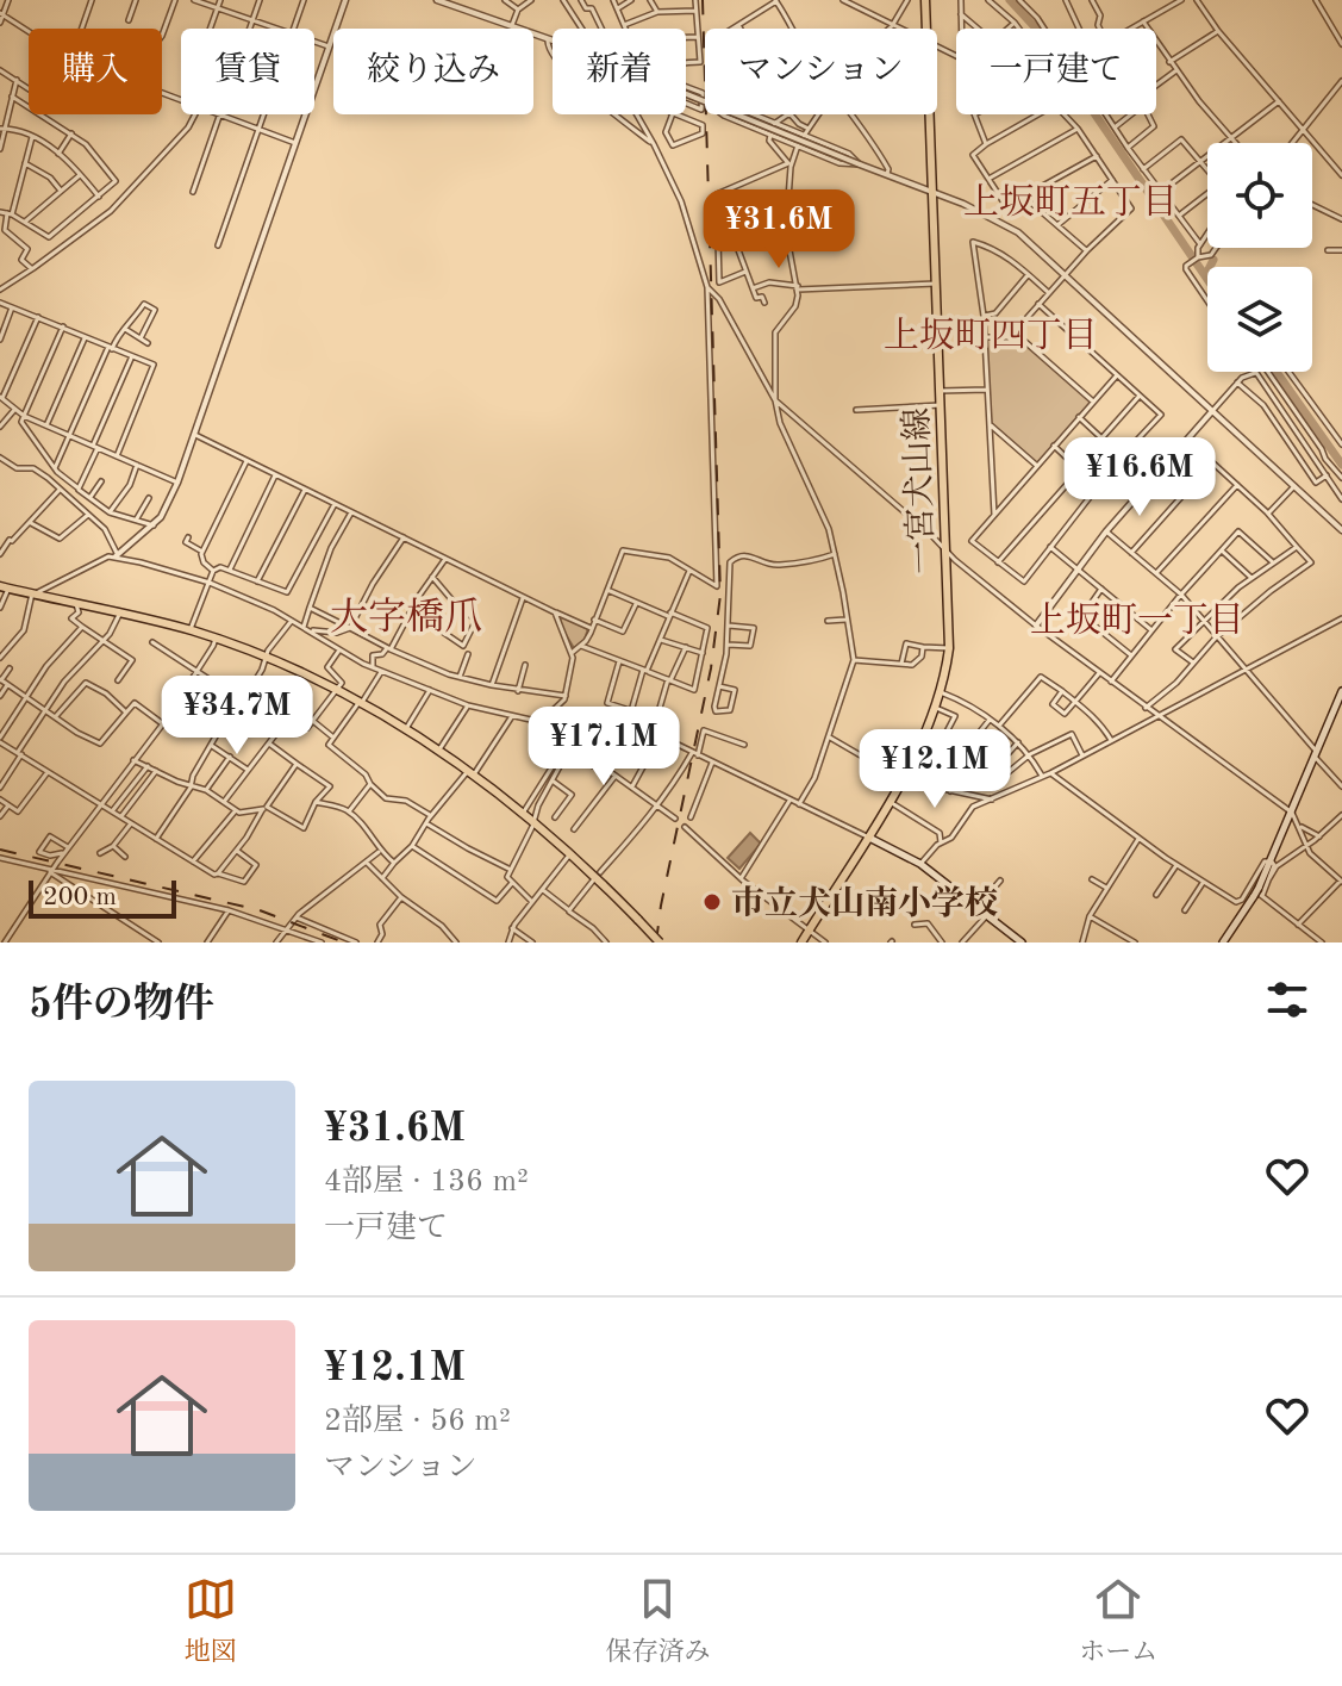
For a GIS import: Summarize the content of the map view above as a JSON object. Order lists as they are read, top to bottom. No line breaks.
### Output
{"streets":{"main road":["一宮犬山線"]},"districts":["上坂町五丁目","上坂町四丁目","大字橋爪","上坂町一丁目"],"places":["市立犬山南小学校"],"scale_bar":"200 m","page":{"chip":["購入","賃貸","絞り込み","新着","マンション","一戸建て"],"price":["¥31.6M","¥16.6M","¥34.7M","¥17.1M","¥12.1M"],"scale":"200 m","heading":"5件の物件","list":[{"name":"¥31.6M","note":"4部屋 · 136 m² · 一戸建て"},{"name":"¥12.1M","note":"2部屋 · 56 m² · マンション"}],"tabs":["地図","保存済み","ホーム"]}}
